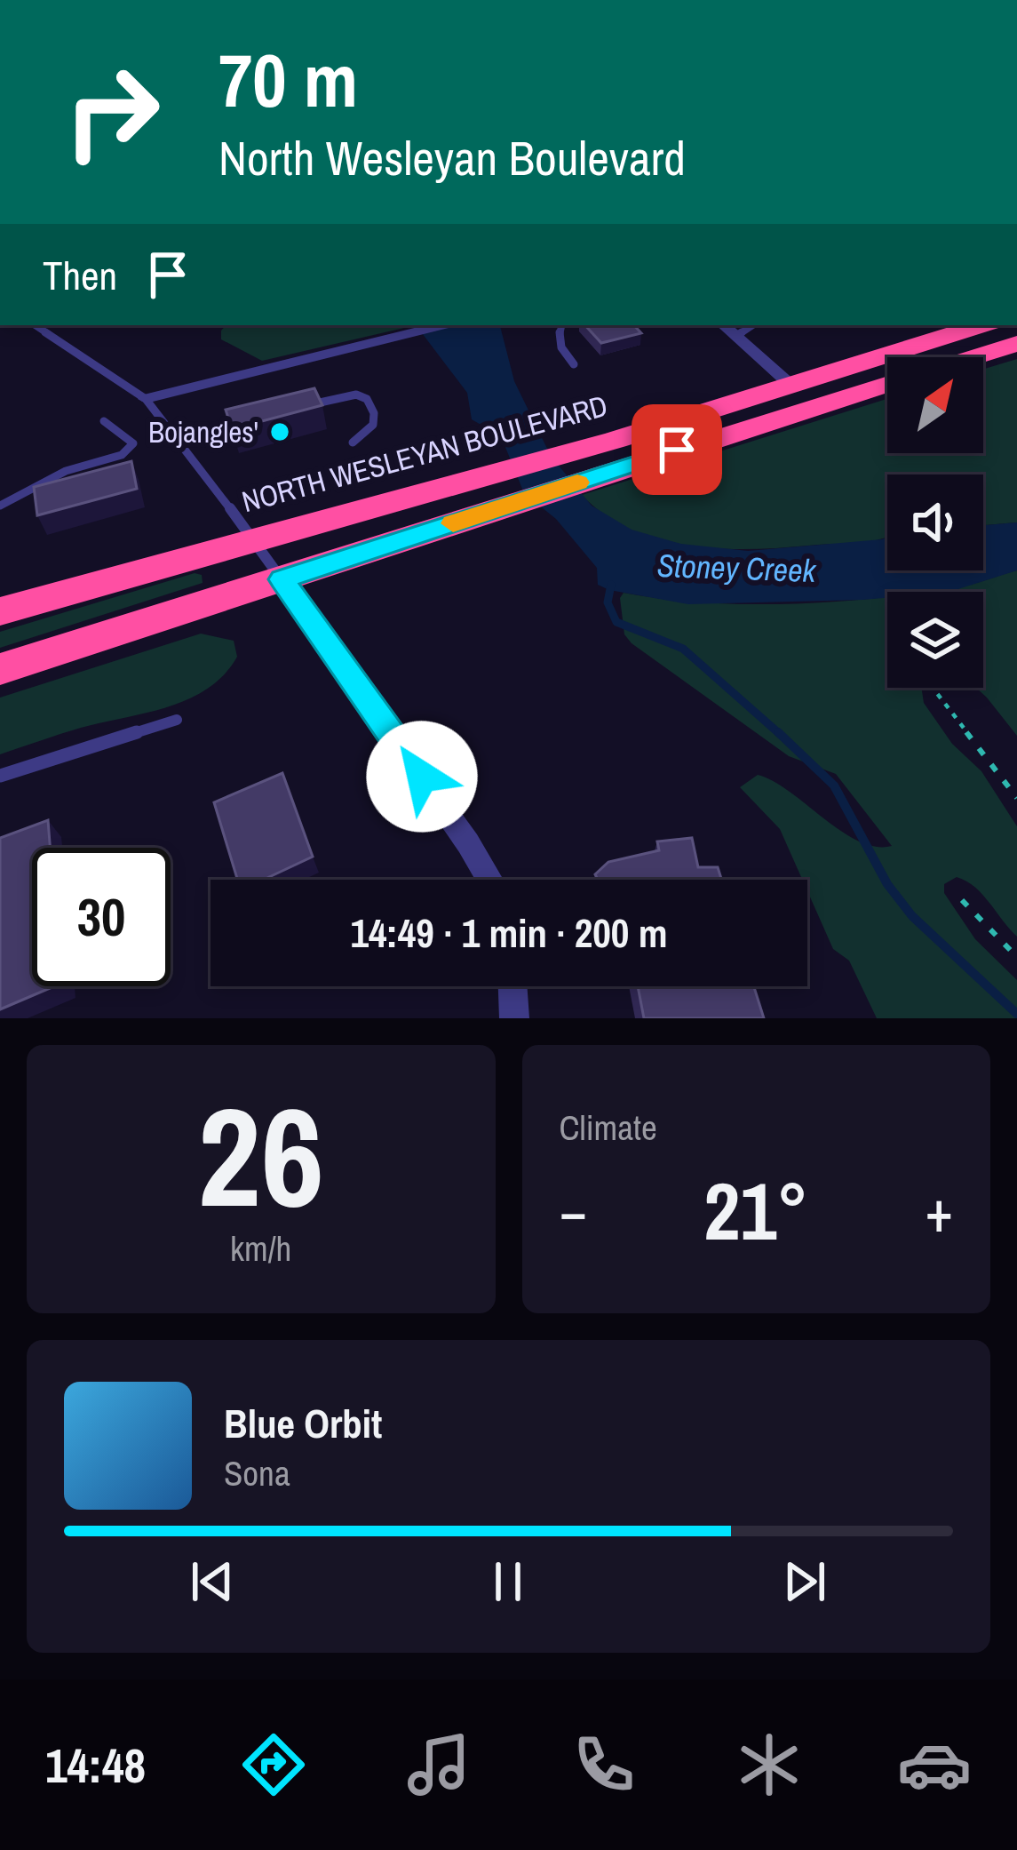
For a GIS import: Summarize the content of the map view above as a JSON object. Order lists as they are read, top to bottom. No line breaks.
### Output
{"streets":{"highway":["NORTH WESLEYAN BOULEVARD"]},"water":["Stoney Creek"],"places":["Bojangles'"],"north":"top right","page":{"turn":["70 m","North Wesleyan Boulevard"],"then":"Then","limit":"30","trip":"14:49 · 1 min · 200 m","tile":[["26","km/h"],"Climate"],"heat":["−","21°","+"],"song":["Blue Orbit","Sona"],"tabs":"14:48"}}
